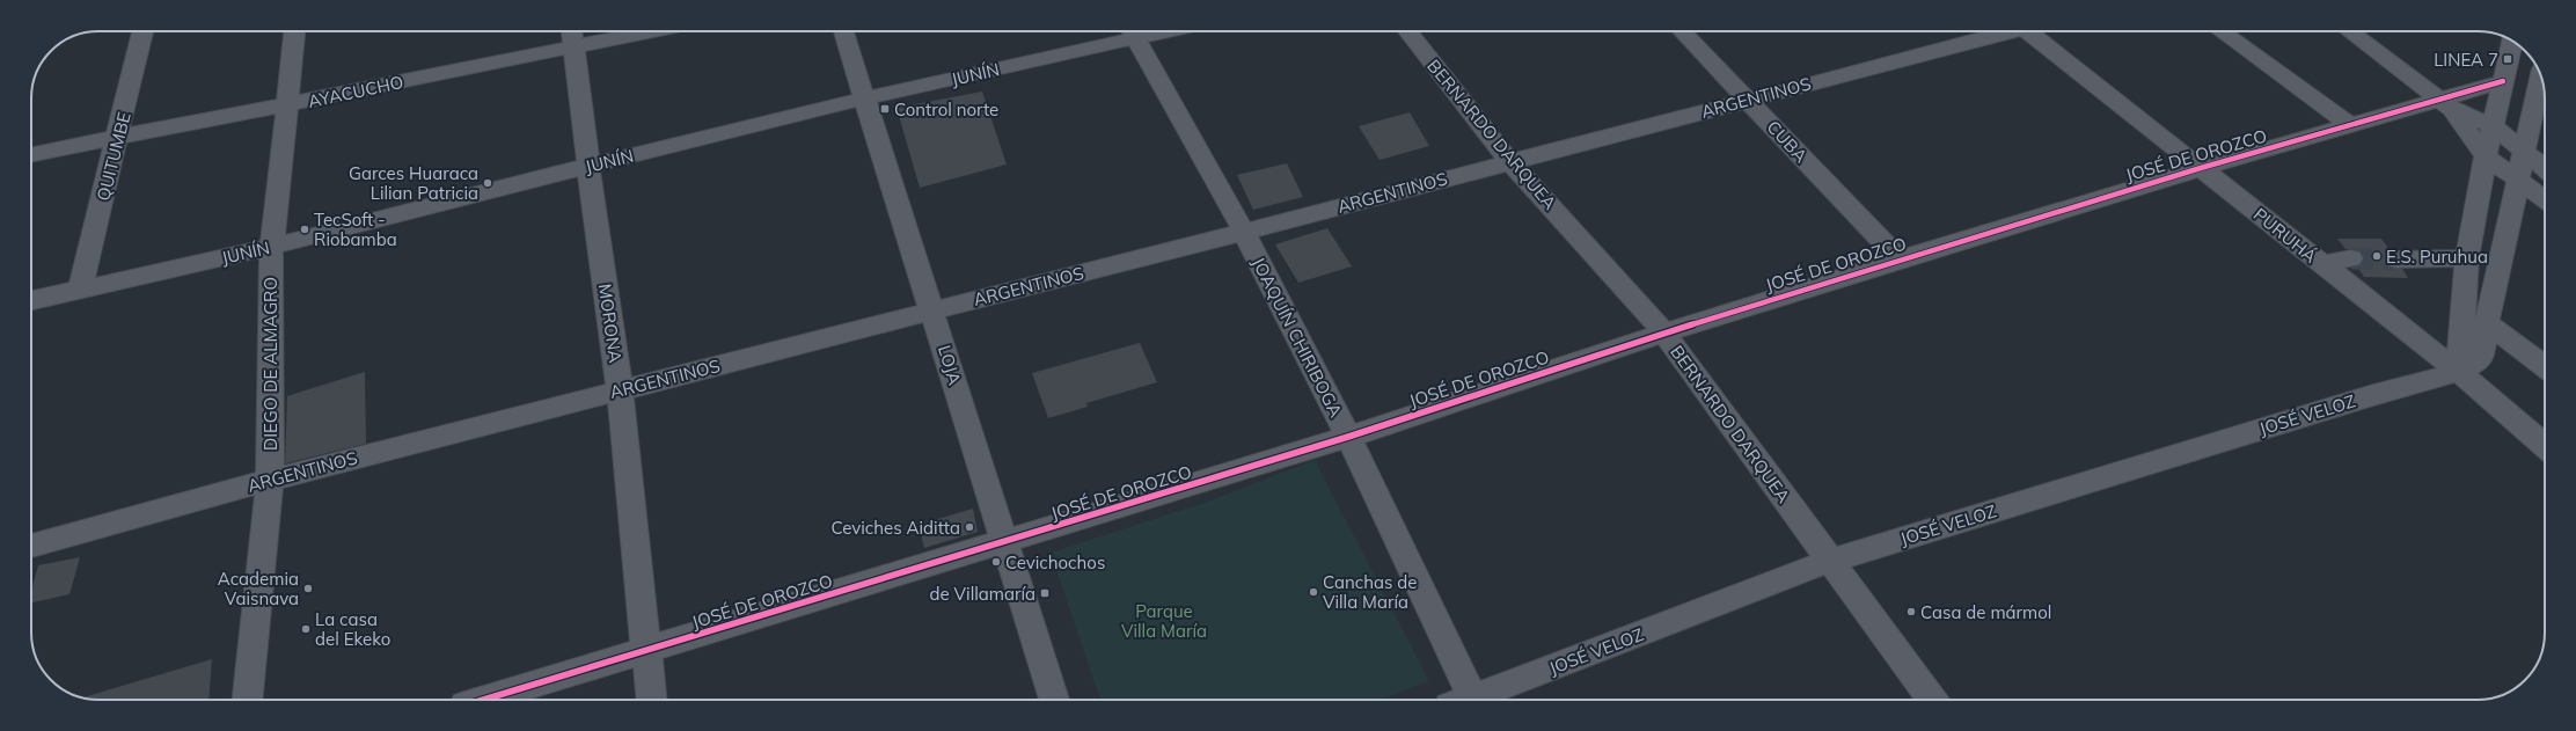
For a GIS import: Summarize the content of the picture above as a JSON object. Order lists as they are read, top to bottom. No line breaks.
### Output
{"streets":{"street":["JUNÍN","AYACUCHO","ARGENTINOS","BERNARDO DARQUEA","CUBA","JOSÉ DE OROZCO","QUITUMBE","PURUHÁ","MORONA","JOAQUÍN CHIRIBOGA","DIEGO DE ALMAGRO","LOJA","JOSÉ VELOZ"]},"crossings":[["JUNÍN","QUITUMBE"],["JUNÍN","MORONA"],["JUNÍN","JOAQUÍN CHIRIBOGA"],["JUNÍN","DIEGO DE ALMAGRO"],["JUNÍN","LOJA"],["AYACUCHO","QUITUMBE"],["AYACUCHO","MORONA"],["AYACUCHO","DIEGO DE ALMAGRO"],["ARGENTINOS","BERNARDO DARQUEA"],["ARGENTINOS","CUBA"],["ARGENTINOS","MORONA"],["ARGENTINOS","JOAQUÍN CHIRIBOGA"],["ARGENTINOS","DIEGO DE ALMAGRO"],["ARGENTINOS","LOJA"],["BERNARDO DARQUEA","JOSÉ DE OROZCO"],["BERNARDO DARQUEA","JOSÉ VELOZ"],["CUBA","JOSÉ DE OROZCO"],["JOSÉ DE OROZCO","PURUHÁ"],["JOSÉ DE OROZCO","MORONA"],["JOSÉ DE OROZCO","JOAQUÍN CHIRIBOGA"],["JOSÉ DE OROZCO","LOJA"],["PURUHÁ","JOSÉ VELOZ"]],"parks":["Parque Villa María"],"places":{"transit":["LINEA 7","Control norte","de Villamaría"],"other":["Garces Huaraca Lilian Patricia","TecSoft - Riobamba","E.S. Puruhua","Ceviches Aiditta","Cevichochos","Academia Vaisnava","Canchas de Villa María","Casa de mármol","La casa del Ekeko"]}}
